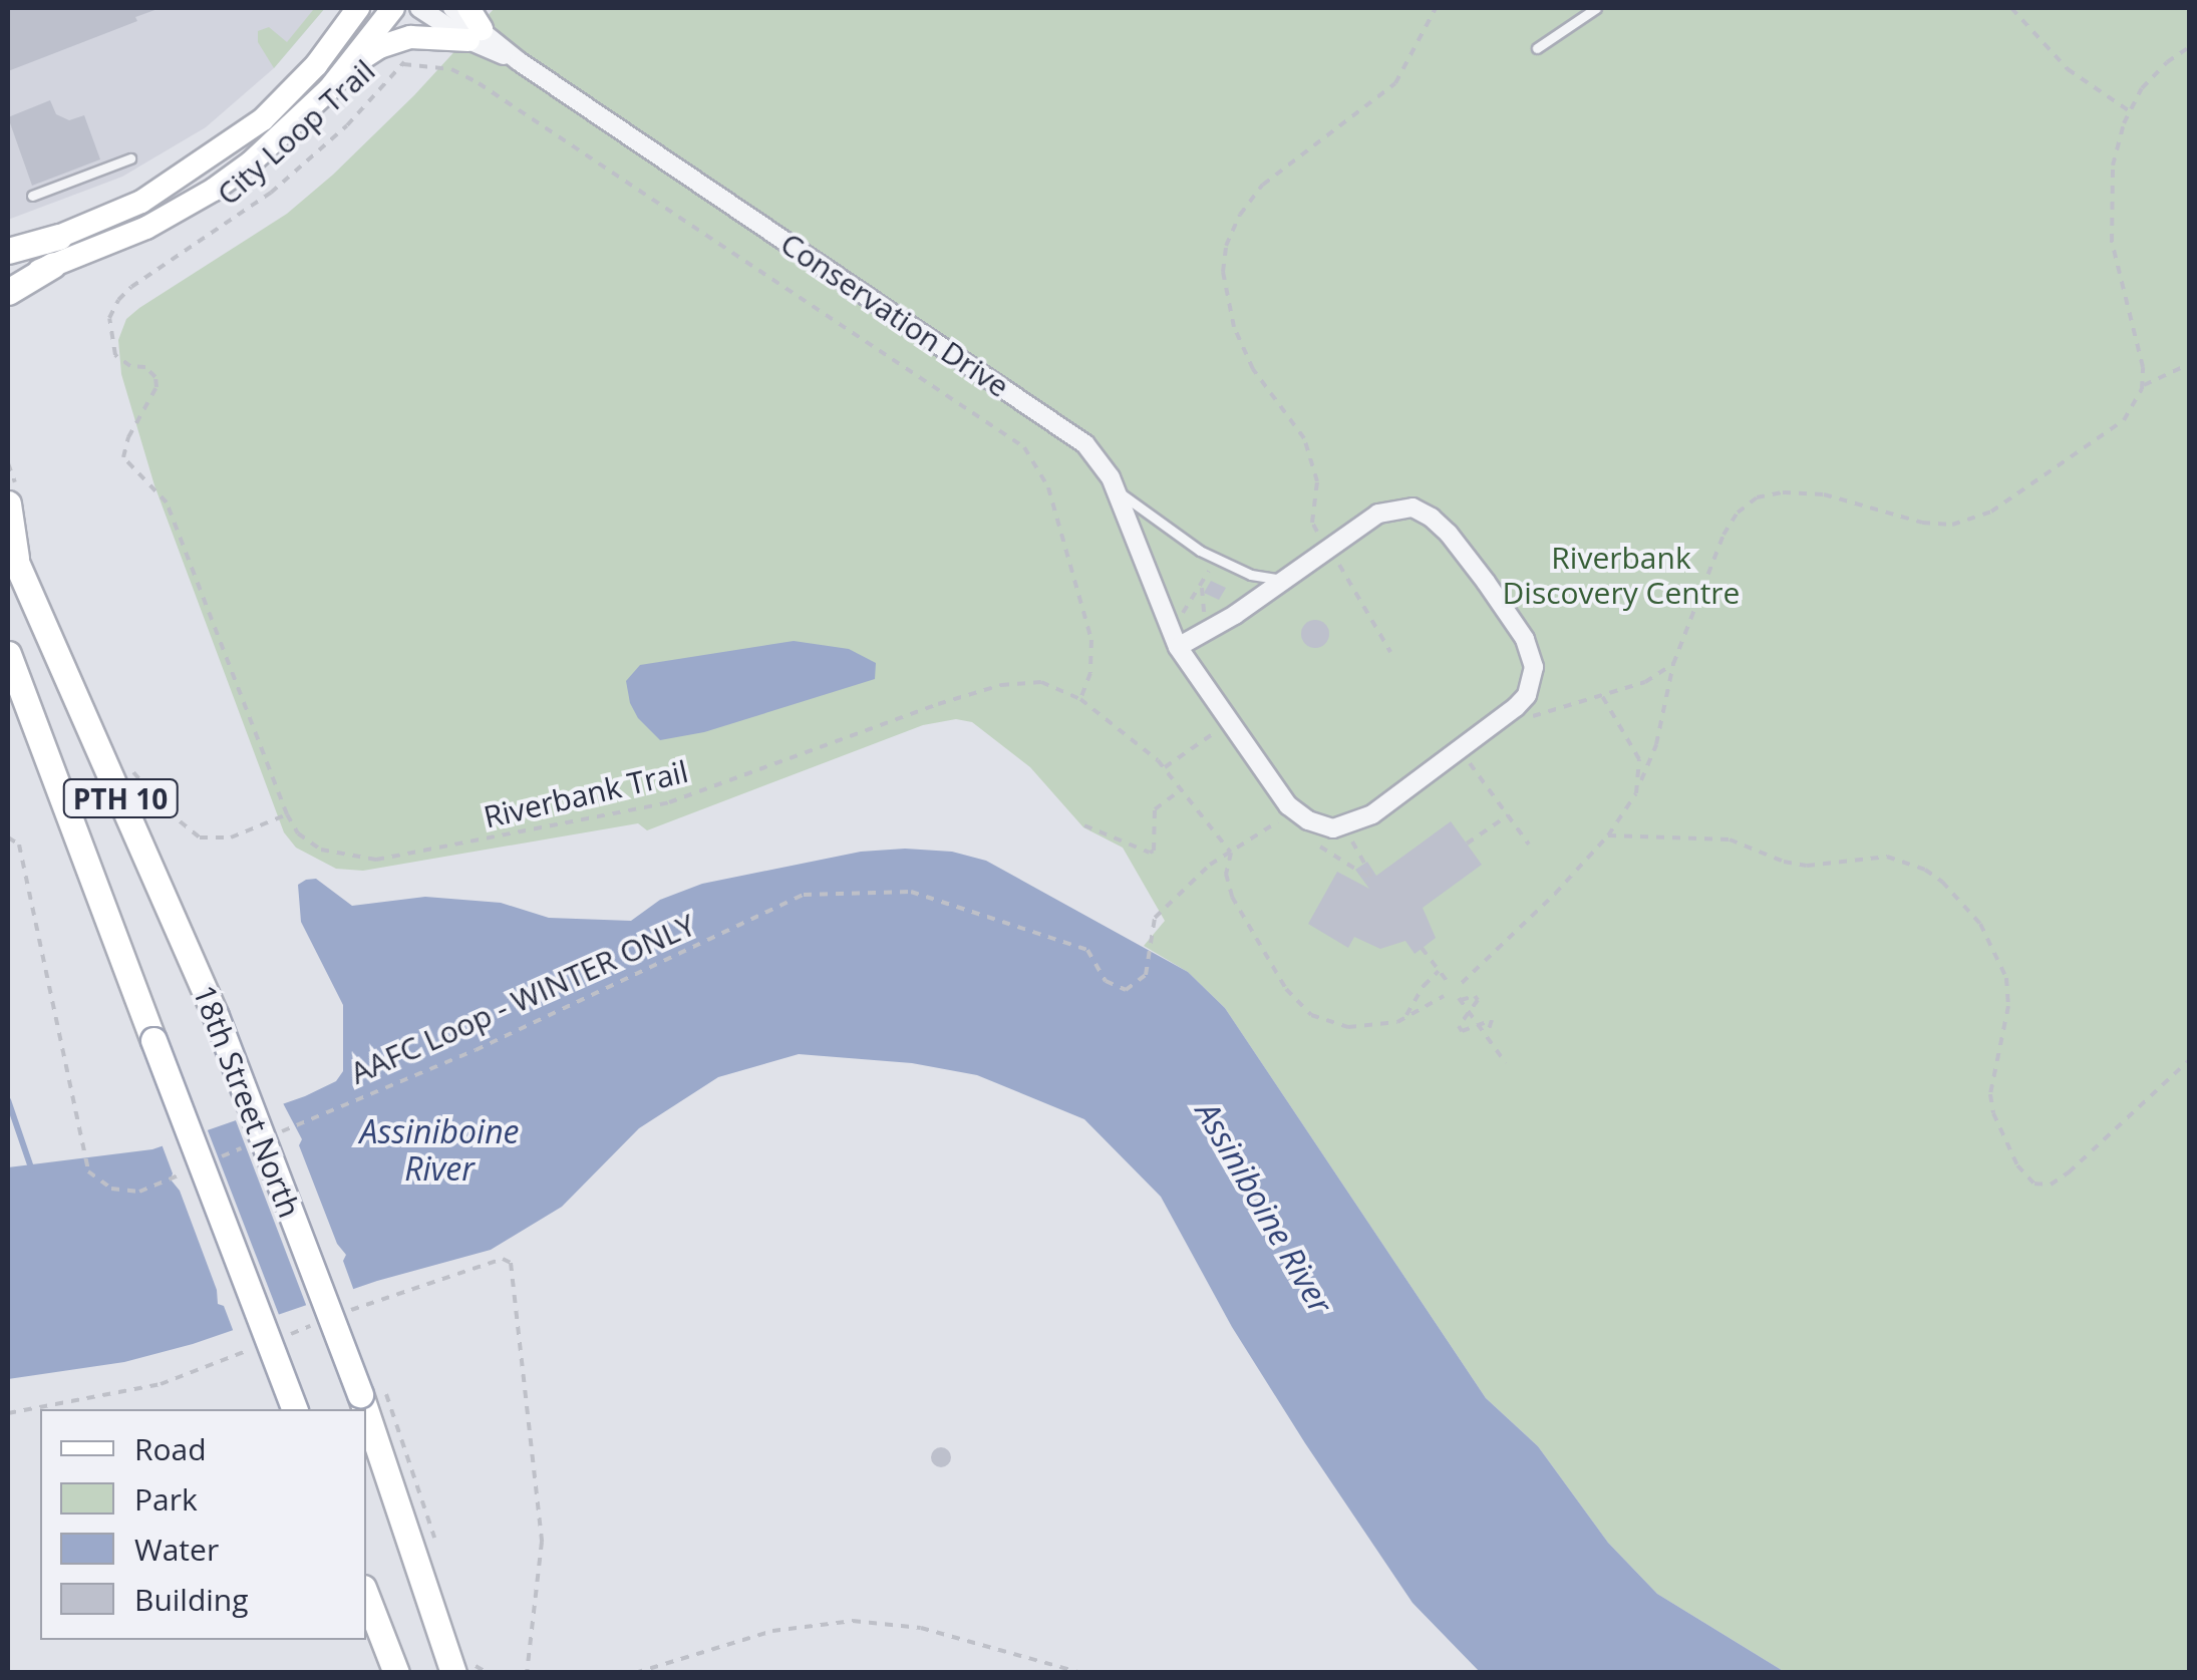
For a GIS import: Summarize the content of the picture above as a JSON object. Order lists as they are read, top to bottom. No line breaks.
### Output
{"streets":{"main road":["PTH 10","18th Street North"],"street":["Conservation Drive"],"path":["City Loop Trail","Riverbank Trail","AAFC Loop - WINTER ONLY"]},"crossings":[["City Loop Trail","Riverbank Trail"],["Riverbank Trail","AAFC Loop - WINTER ONLY"]],"water":["Assiniboine River"],"parks":["Riverbank Discovery Centre"],"legend":["Road","Park","Water","Building"]}
